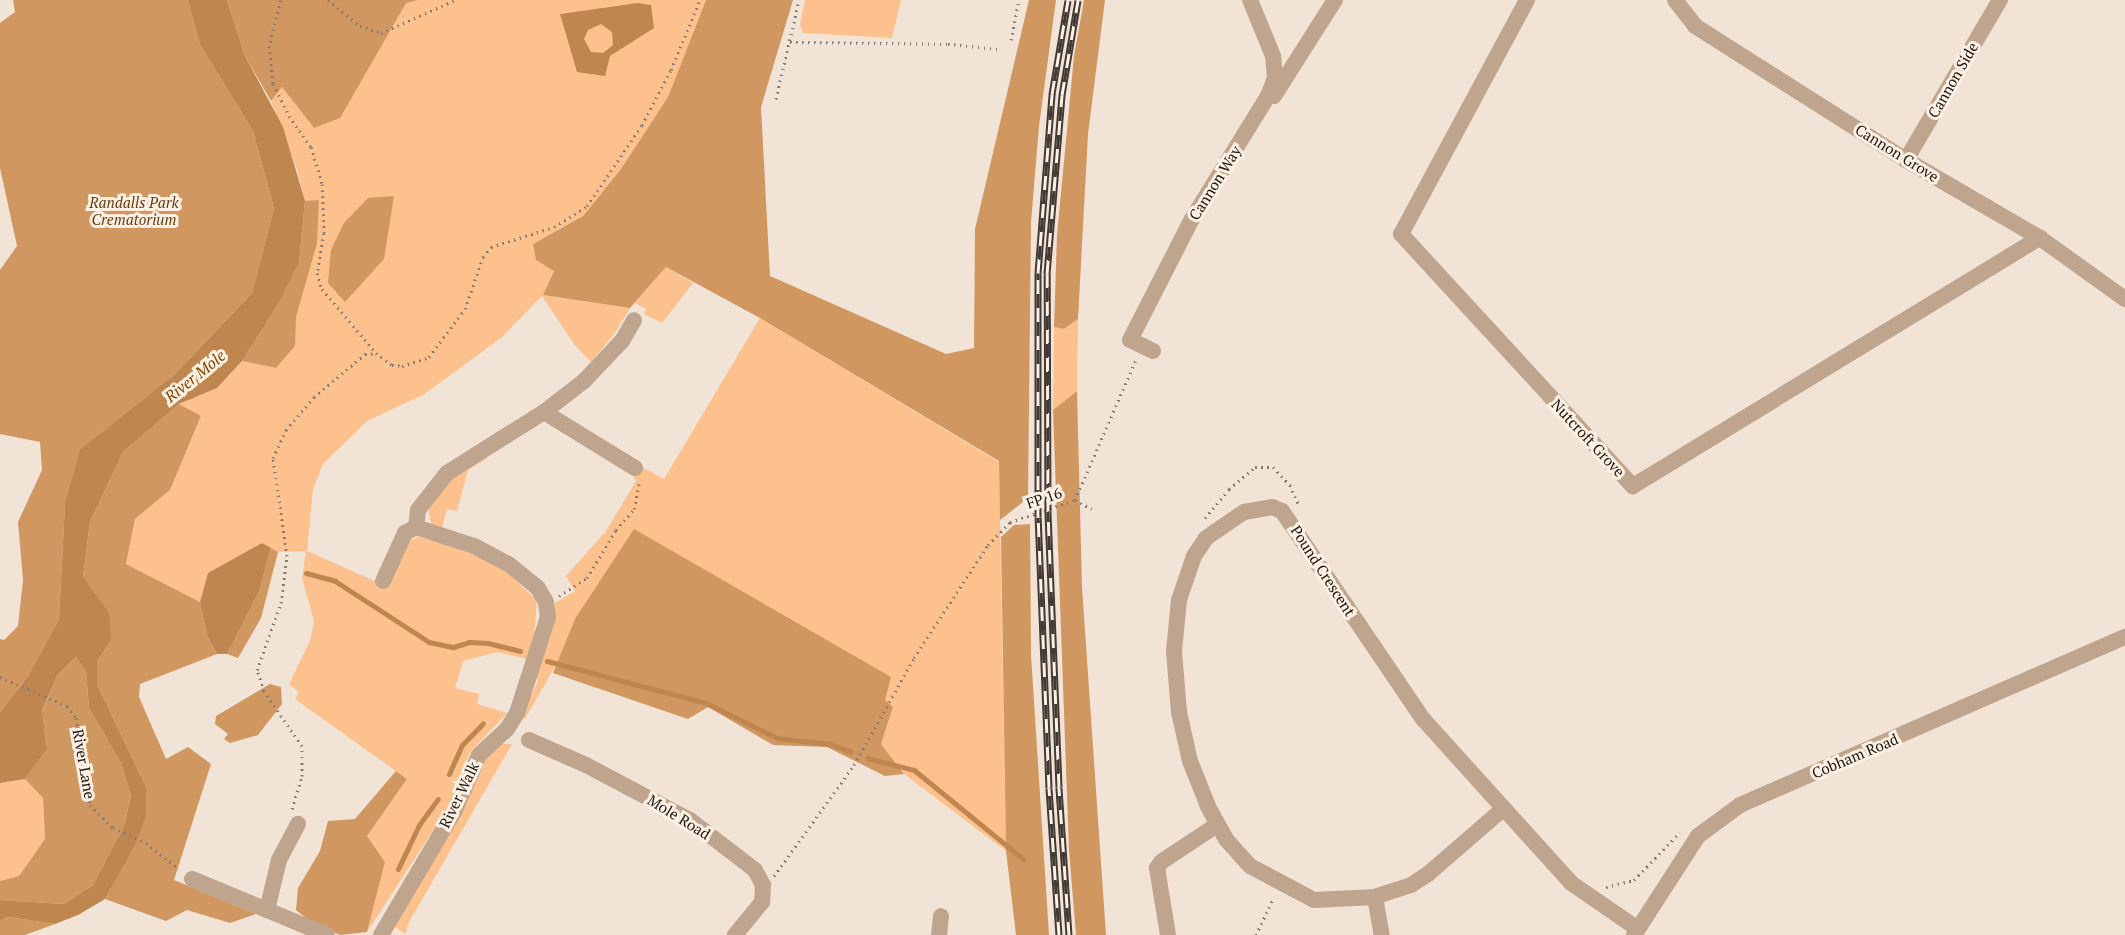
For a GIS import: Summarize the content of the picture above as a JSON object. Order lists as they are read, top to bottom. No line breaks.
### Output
{"streets":{"street":["Cannon Side","Cannon Grove","Cannon Way","Nutcroft Grove","Pound Crescent","Cobham Road","River Walk","Mole Road"],"path":["FP 16","River Lane"]},"crossings":[["Cannon Side","Cannon Grove"],["Cannon Grove","Nutcroft Grove"],["Cannon Way","FP 16"],["FP 16","Mole Road"],["Pound Crescent","Cobham Road"]],"water":["River Mole"],"parks":["Randalls Park Crematorium"]}
